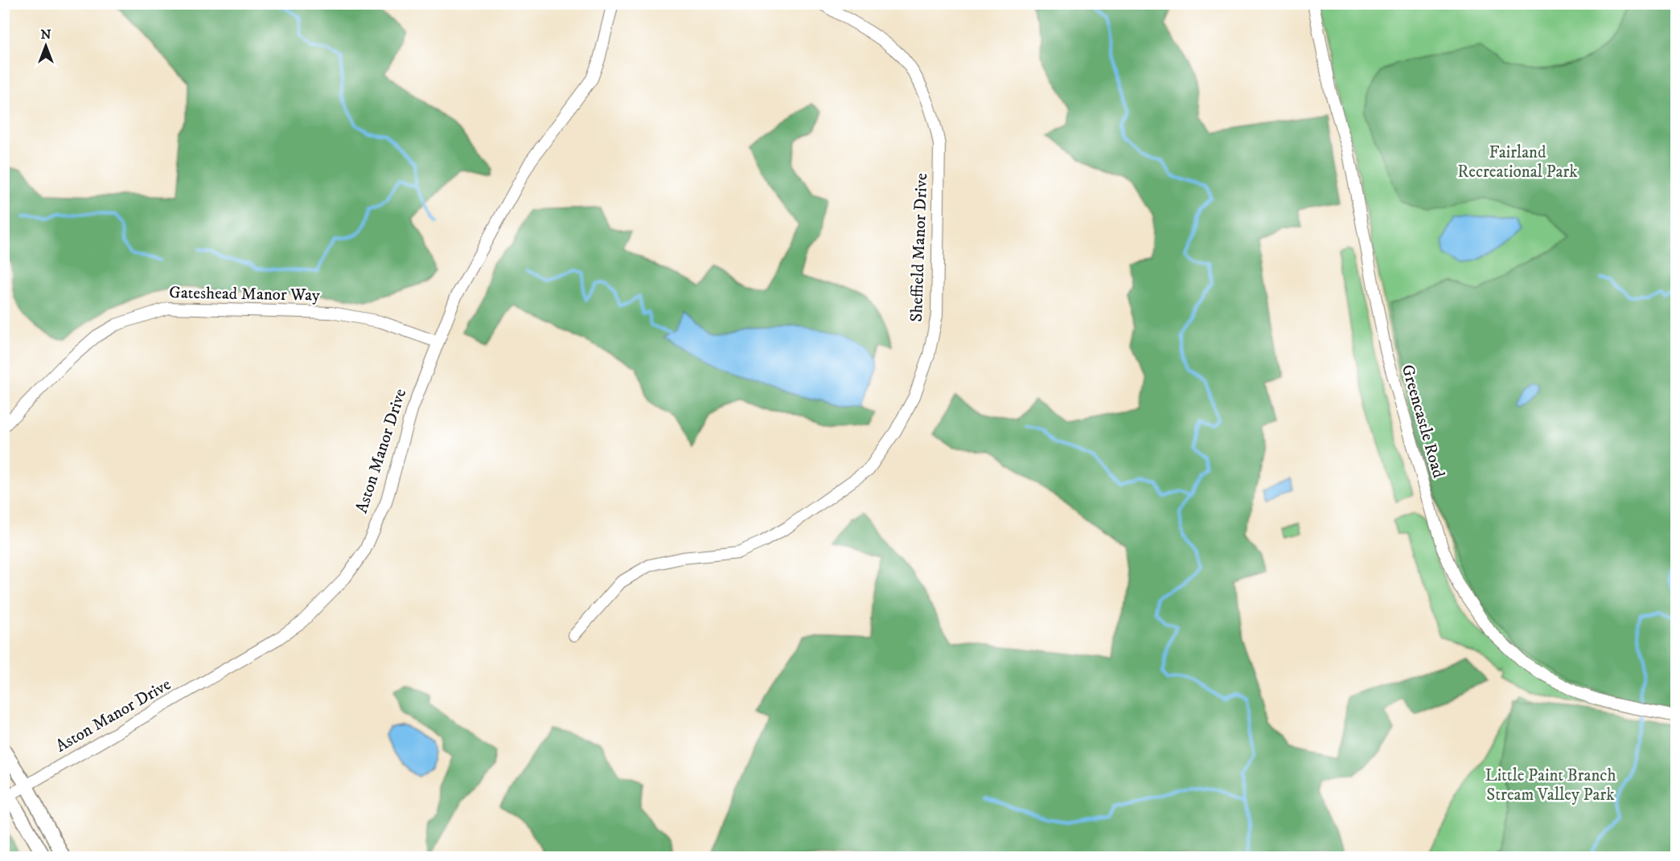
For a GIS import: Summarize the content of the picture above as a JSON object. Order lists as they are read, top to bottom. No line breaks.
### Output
{"streets":{"street":["Sheffield Manor Drive","Gateshead Manor Way","Greencastle Road","Aston Manor Drive"]},"crossings":[["Gateshead Manor Way","Aston Manor Drive"]],"parks":["Fairland Recreational Park","Little Paint Branch Stream Valley Park"],"north":"top"}
